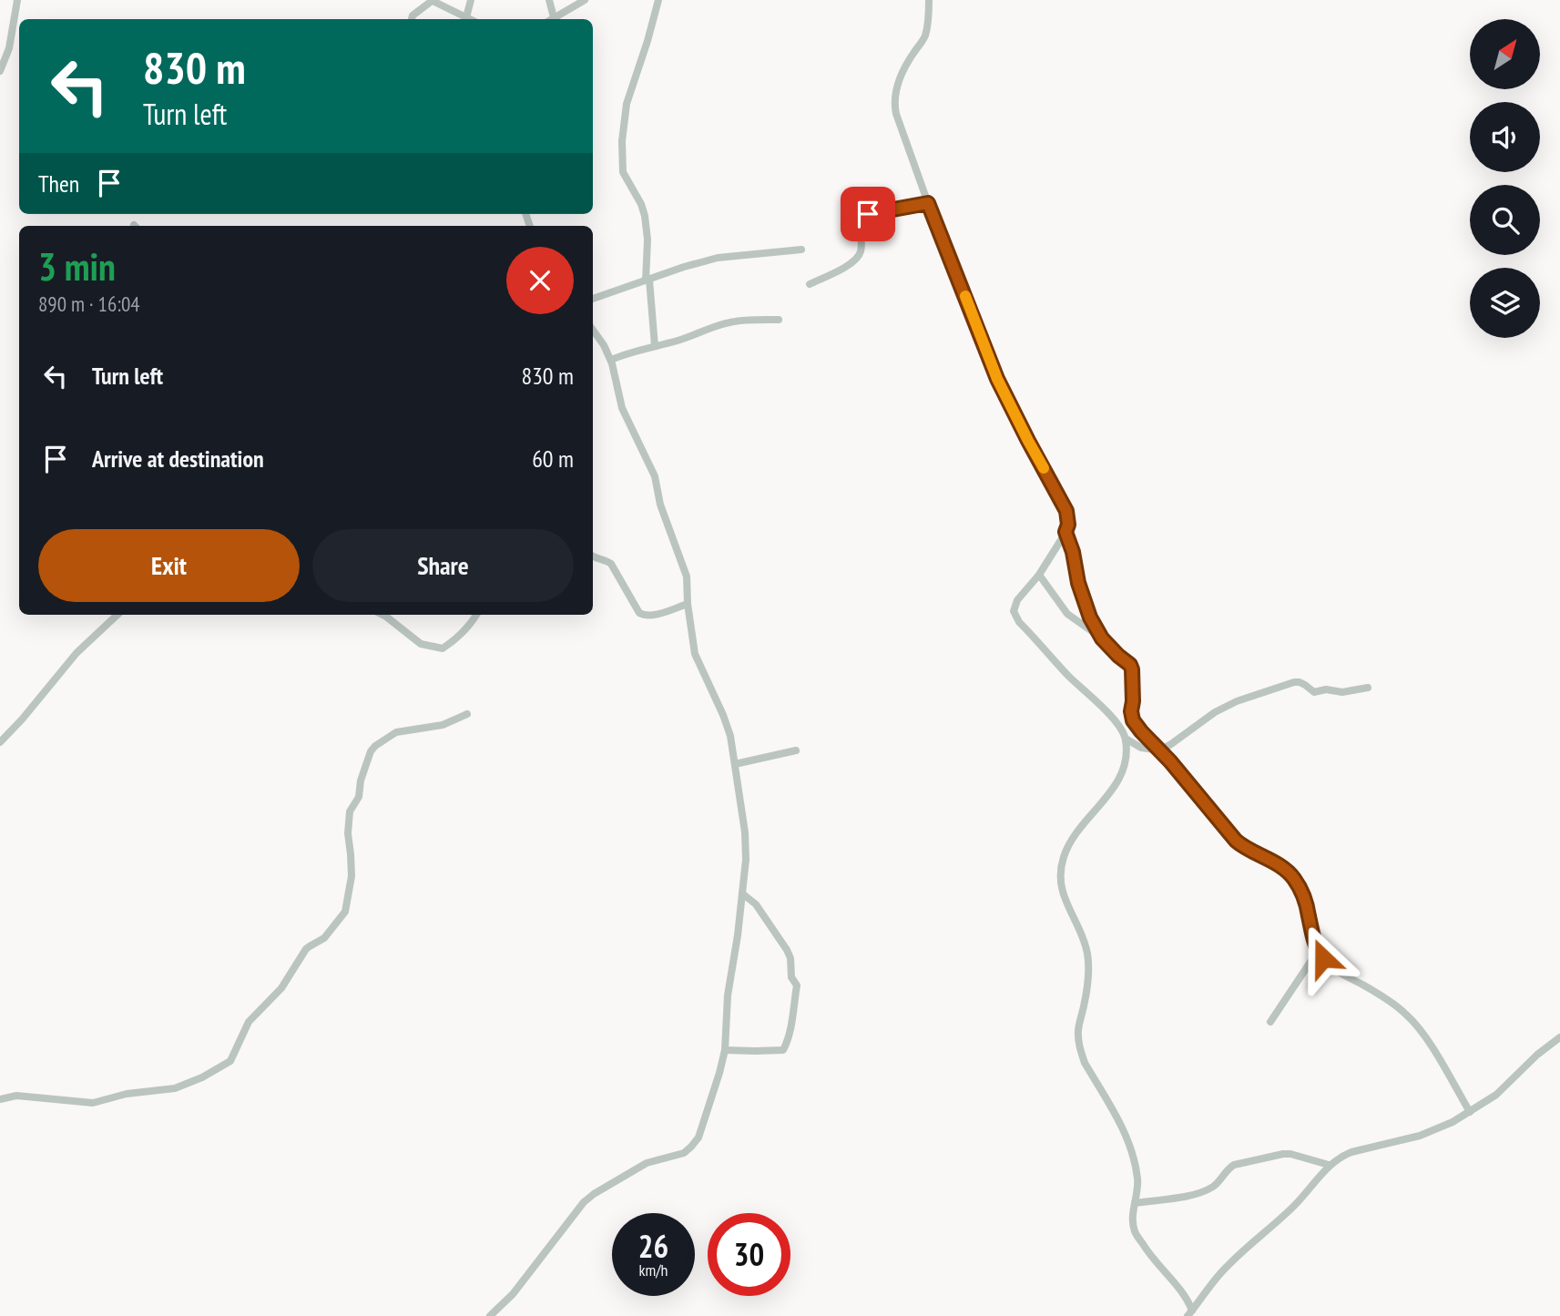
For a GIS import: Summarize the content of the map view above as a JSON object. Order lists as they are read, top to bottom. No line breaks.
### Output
{"north":"top right","page":{"turn":["830 m","Turn left"],"then":"Then","heading":["3 min","890 m · 16:04"],"list":[{"name":"Turn left","value":"830 m"},{"name":"Arrive at destination","value":"60 m"}],"buttons":["Exit","Share"],"speed":"26 km/h","limit":"30"}}
